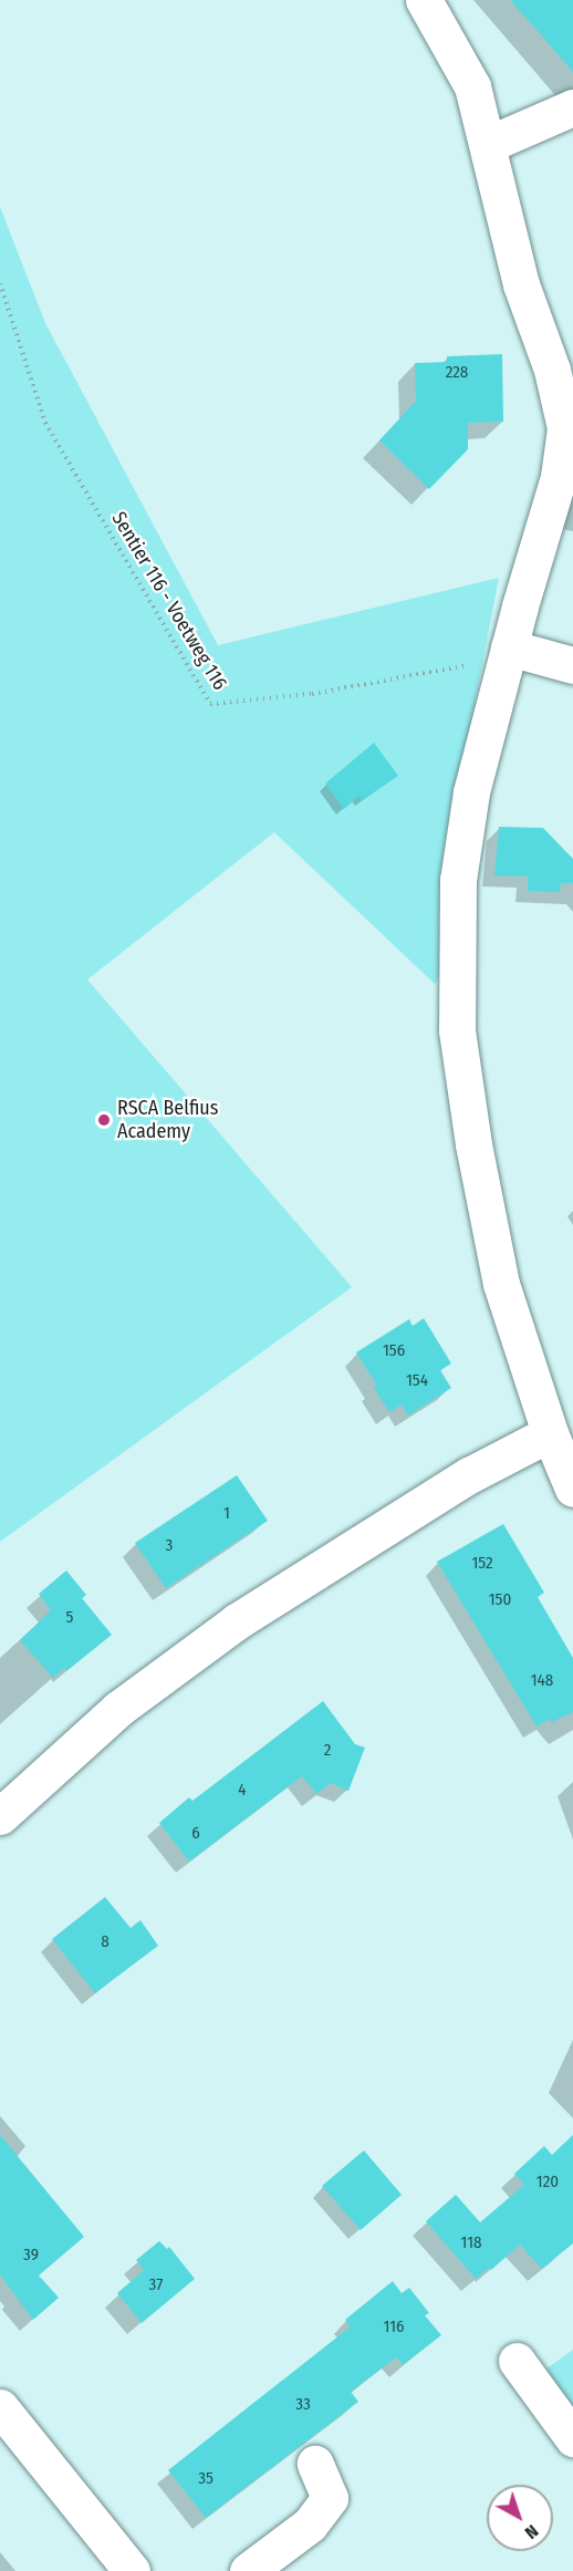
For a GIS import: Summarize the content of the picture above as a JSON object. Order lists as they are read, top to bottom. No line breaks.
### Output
{"streets":{"path":["Sentier 116 - Voetweg 116"]},"places":["RSCA Belfius Academy"],"house_numbers":["228","156","154","1","3","152","150","5","148","2","4","6","8","120","118","39","37","116","33","35"],"north":"bottom right"}
